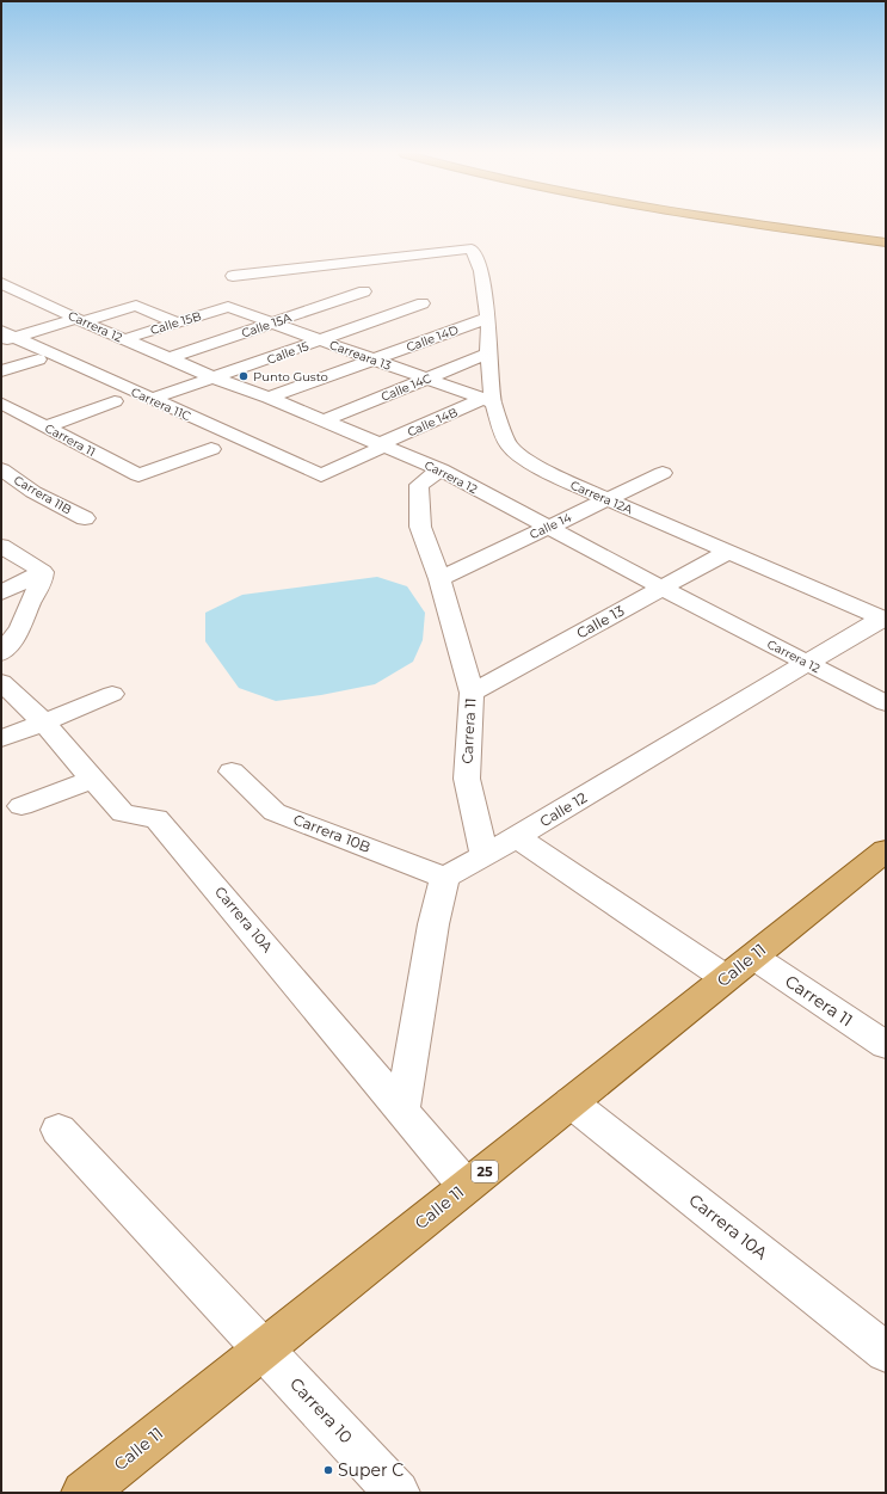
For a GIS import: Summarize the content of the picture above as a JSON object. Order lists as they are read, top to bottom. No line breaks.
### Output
{"streets":{"main road":["Calle 11","25"],"street":["Calle 15B","Calle 15A","Carrera 12","Calle 14D","Calle 15","Carreara 13","Calle 14C","Carrera 11C","Calle 14B","Carrera 11","Carrera 11B","Carrera 12A","Calle 14","Calle 13","Calle 12","Carrera 10B","Carrera 10A","Carrera 10"]},"crossings":[["Calle 15B","Carrera 12"],["Calle 15B","Carreara 13"],["Calle 15A","Carrera 12"],["Calle 15A","Carreara 13"],["Carrera 12","Calle 14D"],["Carrera 12","Calle 15"],["Carrera 12","Calle 14C"],["Carrera 12","Calle 14B"],["Carrera 12","Carrera 11"],["Carrera 12","Calle 14"],["Carrera 12","Calle 13"],["Carrera 12","Calle 12"],["Calle 14D","Carreara 13"],["Calle 14D","Carrera 12A"],["Calle 15","Carreara 13"],["Calle 15","Carrera 11C"],["Carreara 13","Calle 14C"],["Carreara 13","Calle 14B"],["Carreara 13","Carrera 12A"],["Calle 14C","Carrera 12A"],["Carrera 11C","Calle 14B"],["Calle 14B","Carrera 12A"],["Carrera 11","Calle 14"],["Carrera 11","Calle 13"],["Carrera 11","Calle 12"],["Carrera 11","Calle 11"],["Carrera 12A","Calle 14"],["Carrera 12A","Calle 13"],["Carrera 12A","Calle 12"],["Calle 12","Carrera 10B"],["Carrera 10A","Calle 11"],["Calle 11","Carrera 10"]],"places":["Punto Gusto","Super C"]}
